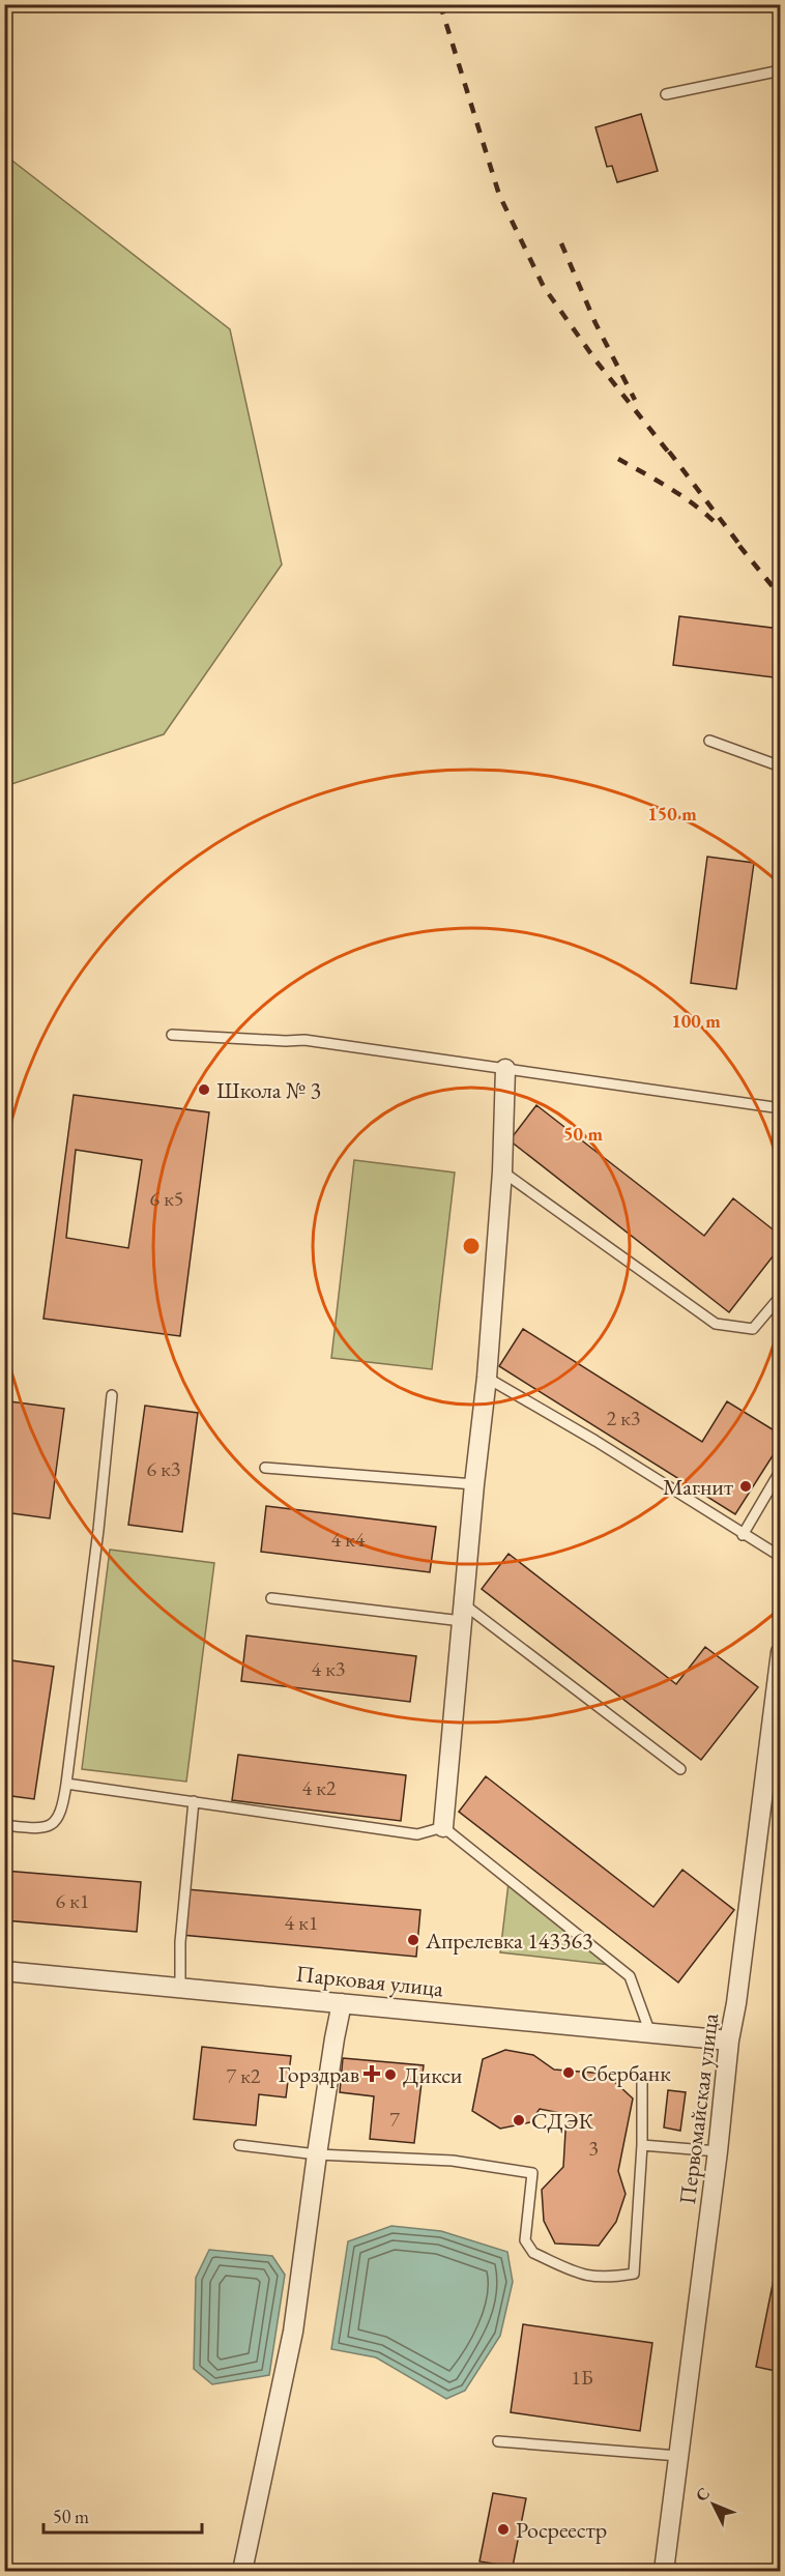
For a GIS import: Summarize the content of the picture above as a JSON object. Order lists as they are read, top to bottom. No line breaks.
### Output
{"streets":{"street":["Парковая улица","Первомайская улица"]},"crossings":[["Парковая улица","Первомайская улица"]],"places":{"other":["Школа № 3","Магнит","Апрелевка 143363","Сбербанк","Дикси","СДЭК","Росреестр"],"health":["Горздрав"]},"house_numbers":["6 к5","2 к3","6 к3","4 к4","4 к3","4 к2","6 к1","4 к1","7 к2","7","3","1Б"],"scale_bar":"50 m","north":"top left","rings":["150 m","100 m","50 m"]}
